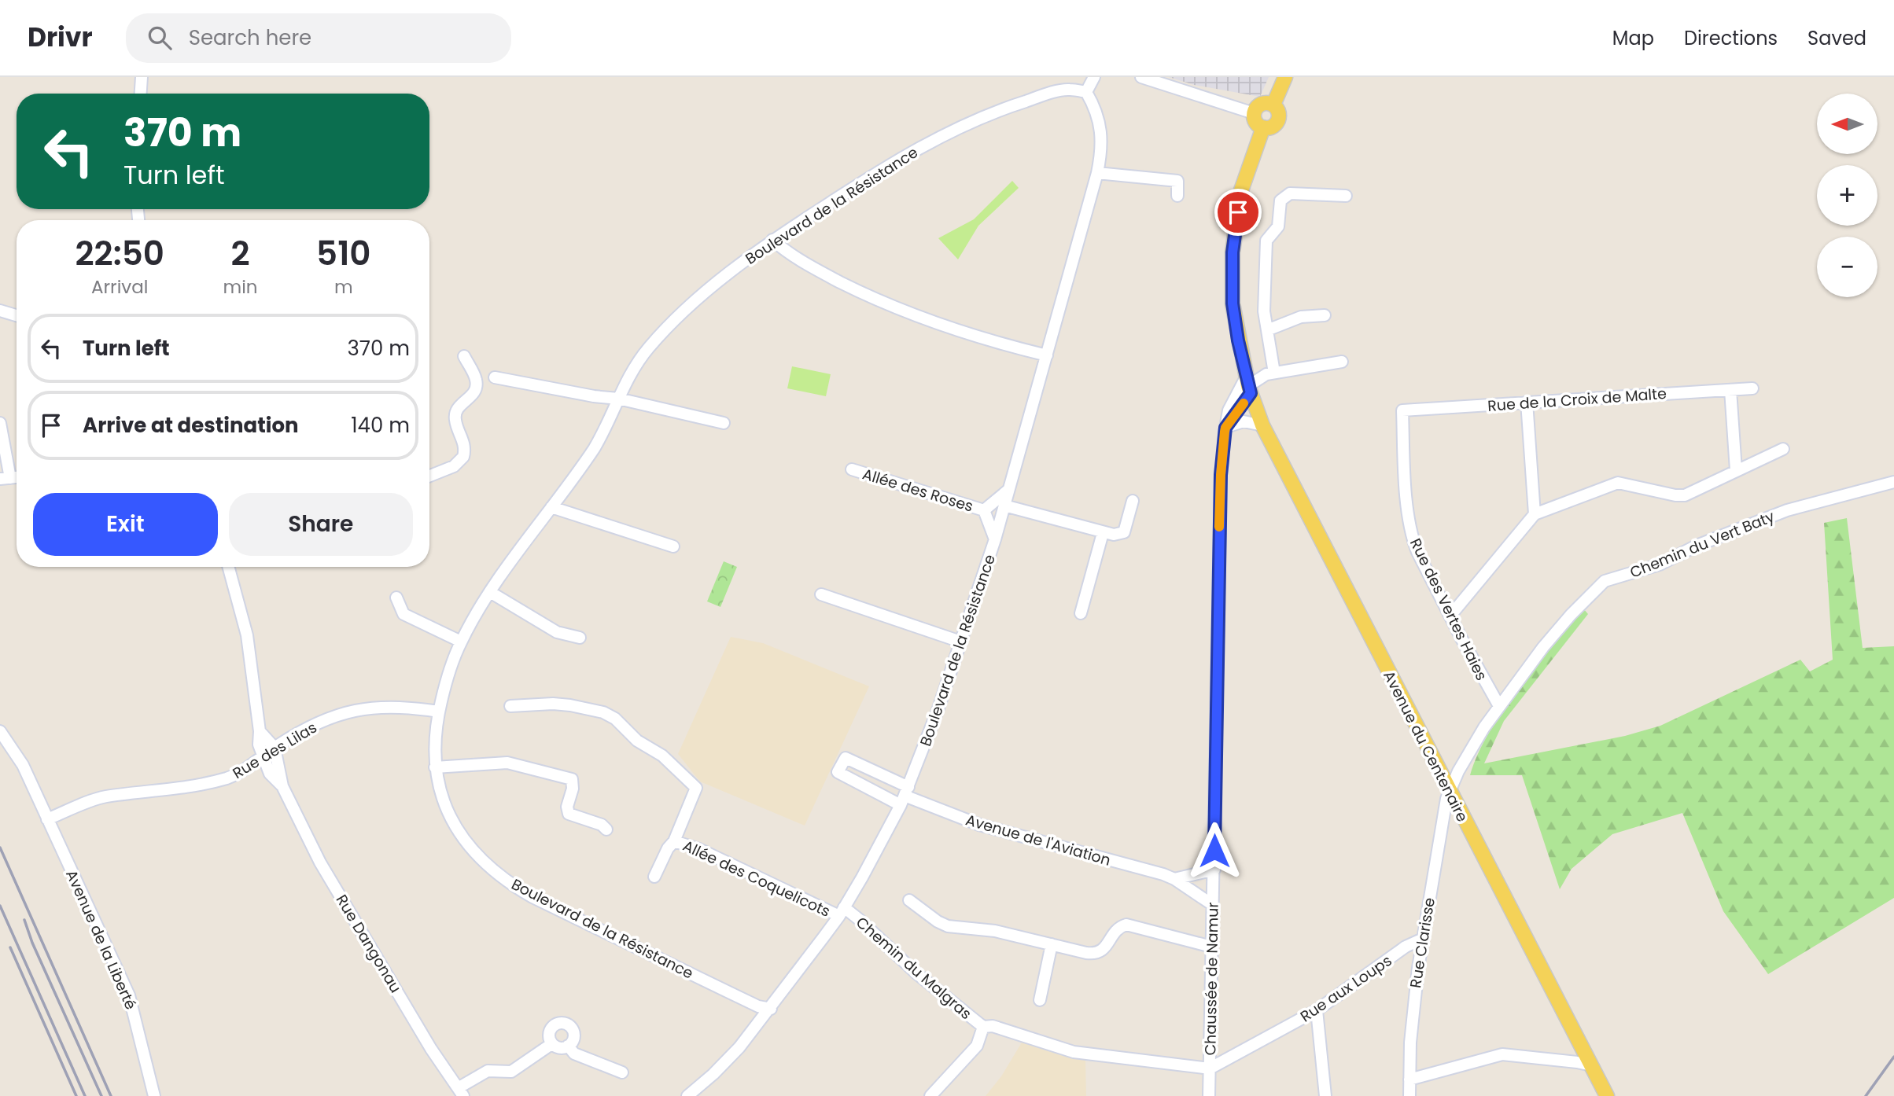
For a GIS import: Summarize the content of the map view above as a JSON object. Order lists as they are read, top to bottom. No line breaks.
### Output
{"streets":{"main road":["Avenue du Centenaire"],"street":["Boulevard de la Résistance","Rue de la Croix de Malte","Allée des Roses","Chemin du Vert Baty","Rue des Vertes Haies","Rue des Lilas","Avenue de l'Aviation","Allée des Coquelicots","Avenue de la Liberté","Rue Clarisse","Rue Dangonau","Chemin du Malgras","Chaussée de Namur","Rue aux Loups"]},"crossings":[["Boulevard de la Résistance","Allée des Roses"],["Boulevard de la Résistance","Rue des Lilas"],["Boulevard de la Résistance","Avenue de l'Aviation"],["Boulevard de la Résistance","Allée des Coquelicots"],["Boulevard de la Résistance","Chemin du Malgras"],["Rue de la Croix de Malte","Rue des Vertes Haies"],["Chemin du Vert Baty","Rue des Vertes Haies"],["Chemin du Vert Baty","Avenue du Centenaire"],["Chemin du Vert Baty","Rue Clarisse"],["Avenue du Centenaire","Rue Clarisse"],["Avenue du Centenaire","Chaussée de Namur"],["Rue des Lilas","Avenue de la Liberté"],["Rue des Lilas","Rue Dangonau"],["Avenue de l'Aviation","Chaussée de Namur"],["Allée des Coquelicots","Chemin du Malgras"],["Rue Clarisse","Rue aux Loups"],["Chemin du Malgras","Chaussée de Namur"],["Chemin du Malgras","Rue aux Loups"],["Chaussée de Namur","Rue aux Loups"]],"north":"left","page":{"header":"Drivr","search":"Search here","nav":["Map","Directions","Saved"],"map_buttons":["+","−"],"turn":["370 m","Turn left"],"eta":["22:50","Arrival","2","min","510","m"],"list":[{"name":"Turn left","value":"370 m"},{"name":"Arrive at destination","value":"140 m"}],"buttons":["Exit","Share"]}}
